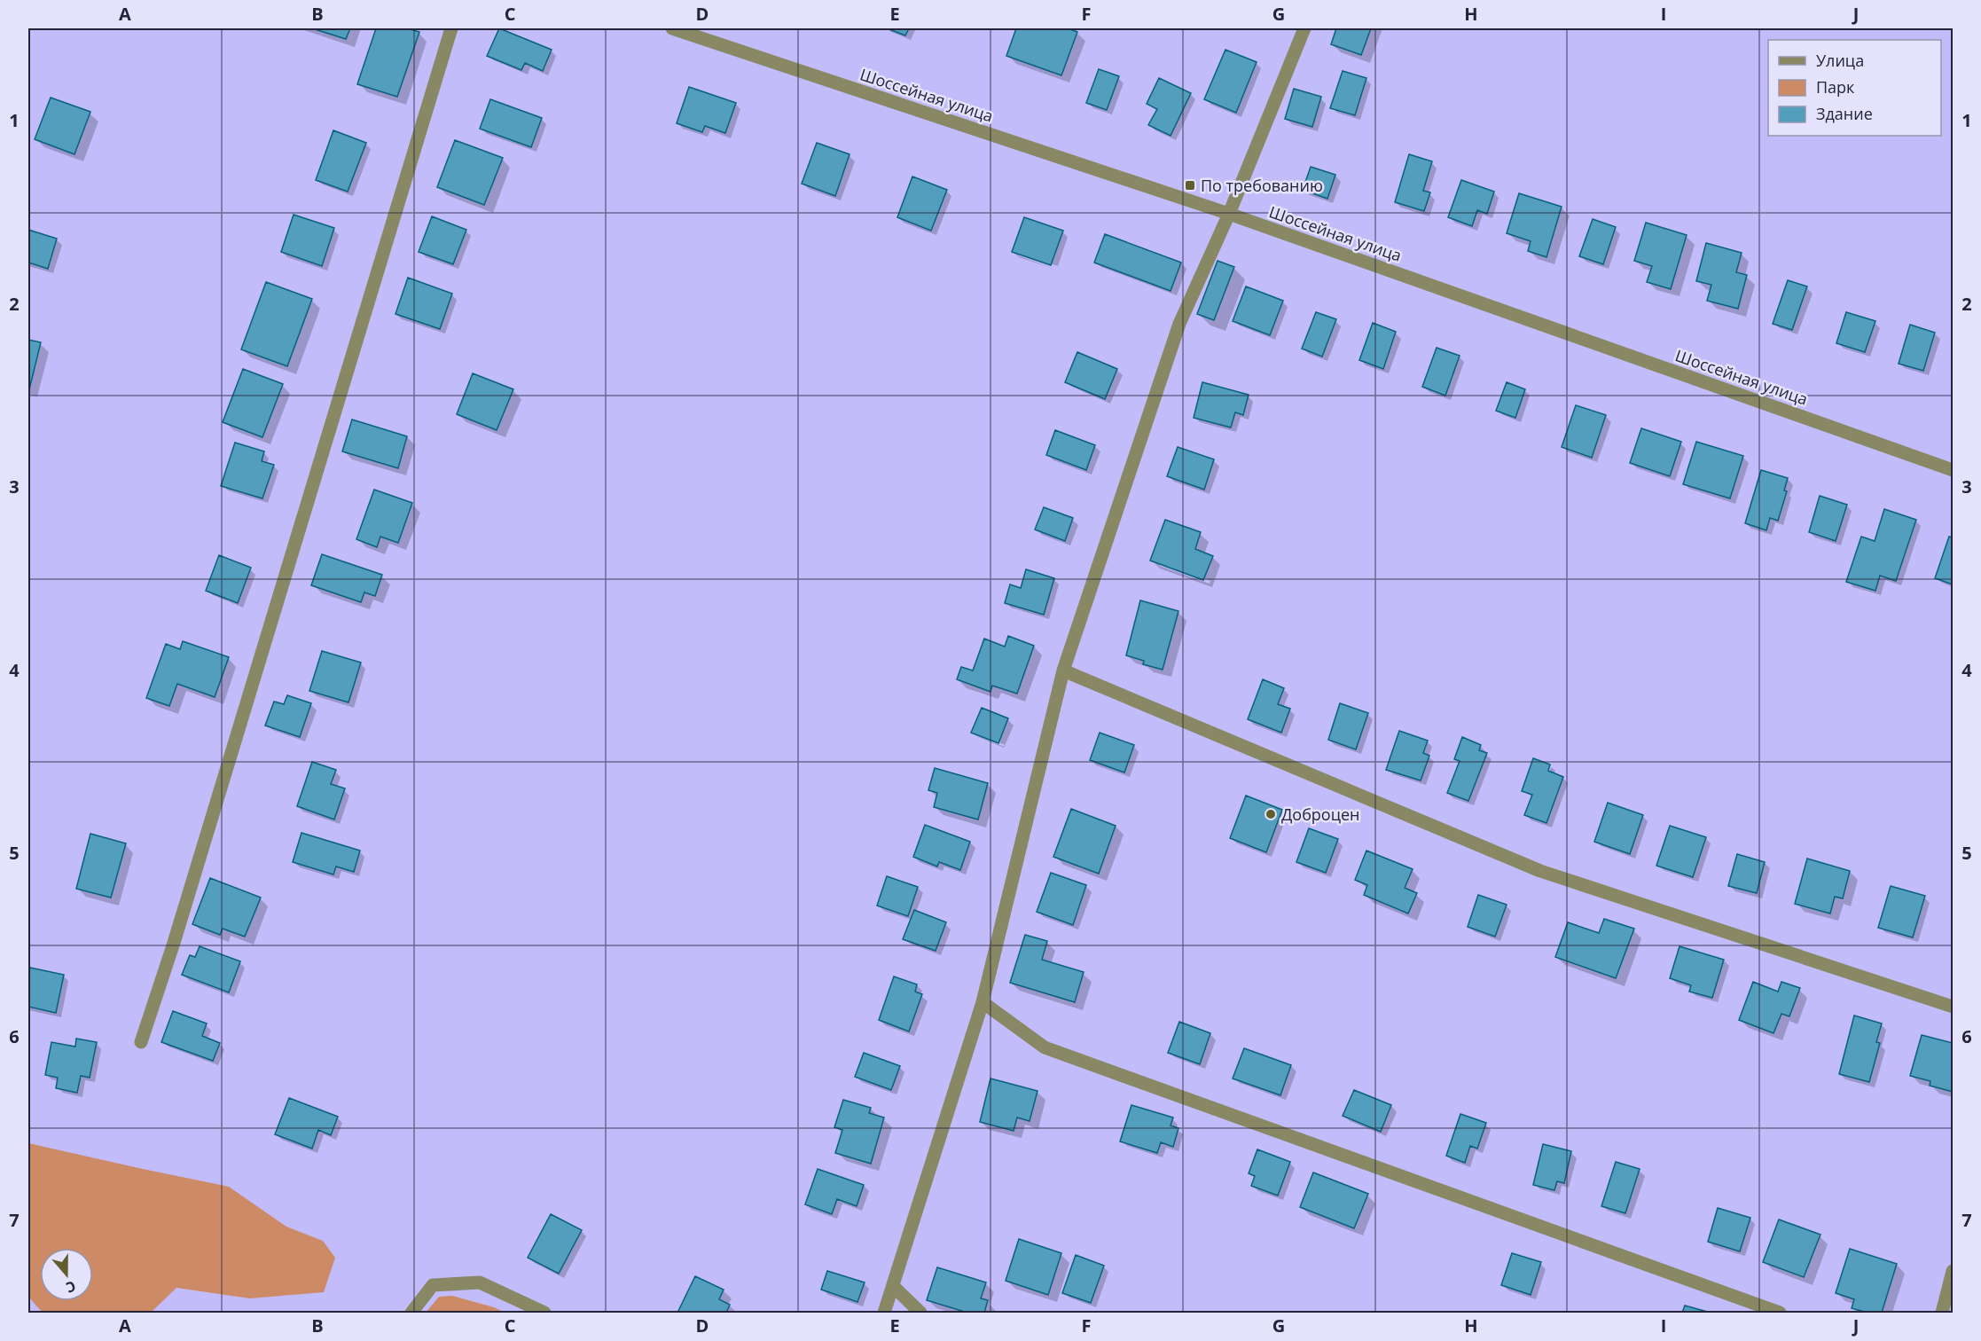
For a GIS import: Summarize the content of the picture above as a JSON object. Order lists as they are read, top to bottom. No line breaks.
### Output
{"streets":{"street":["Шоссейная улица"]},"places":{"transit":["По требованию"],"other":["Доброцен"]},"legend":["Улица","Парк","Здание"],"north":"bottom","grid":{"columns":["A","B","C","D","E","F","G","H","I","J"],"rows":["1","2","3","4","5","6","7"]}}
